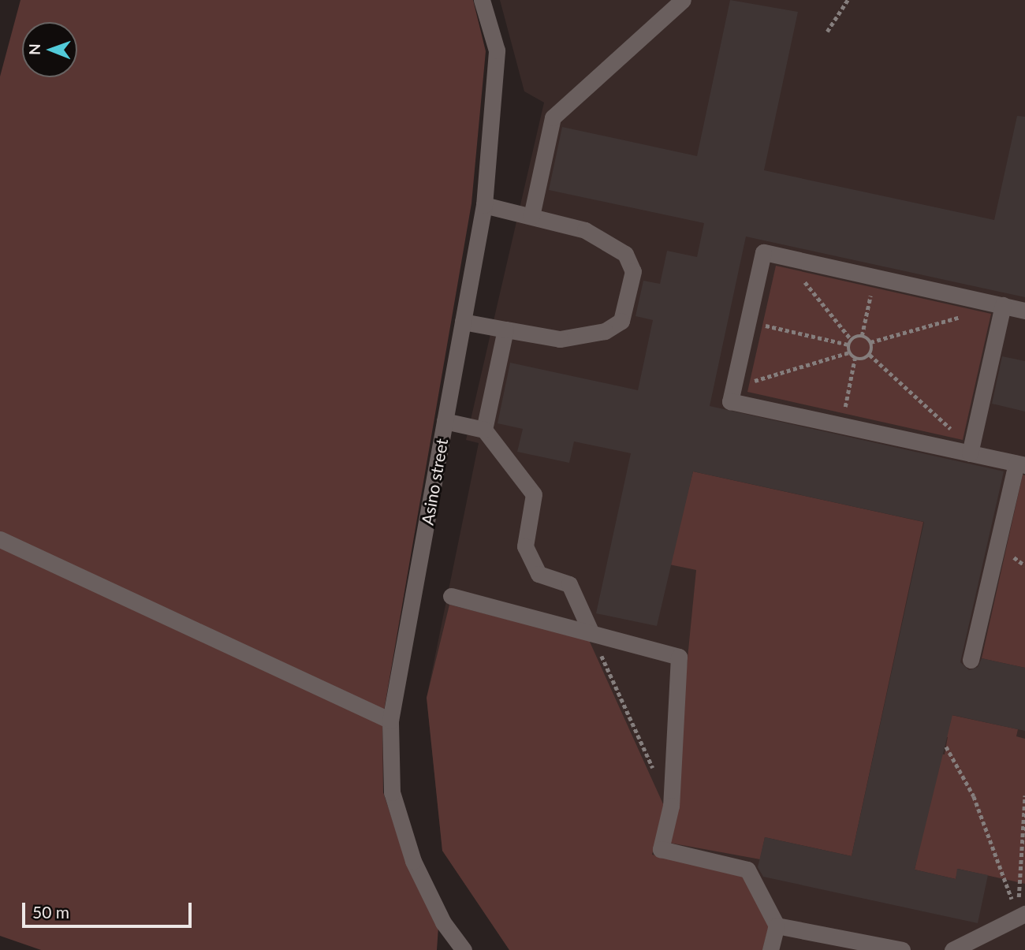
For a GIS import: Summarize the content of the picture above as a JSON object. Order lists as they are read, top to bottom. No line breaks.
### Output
{"streets":{"street":["Asino street"]},"scale_bar":"50 m","north":"left"}
